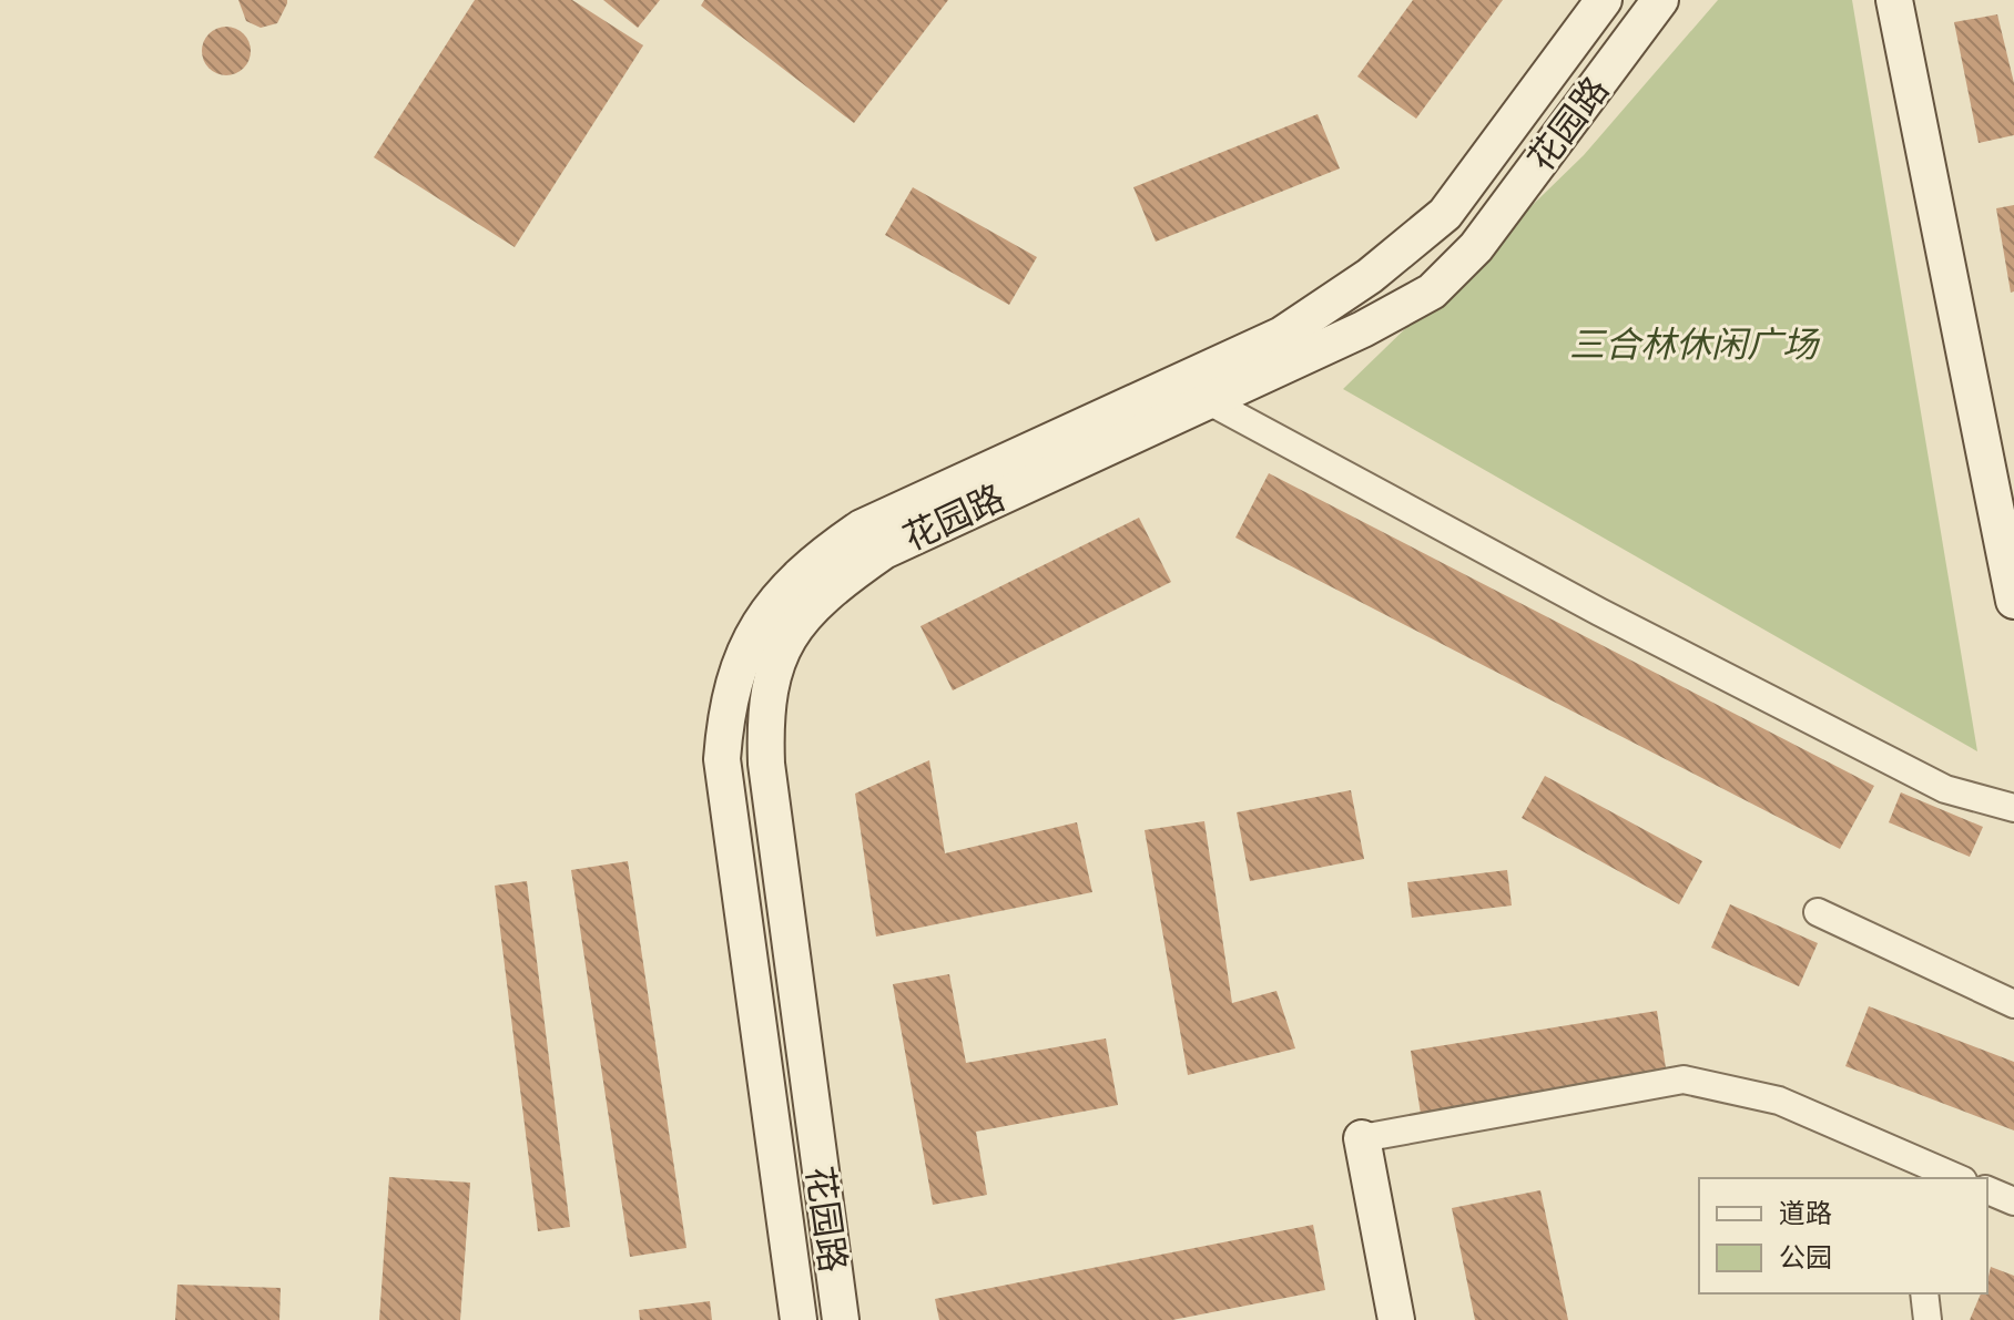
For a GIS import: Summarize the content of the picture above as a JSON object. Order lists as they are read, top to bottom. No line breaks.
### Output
{"streets":{"main road":["花园路"]},"parks":["三合林休闲广场"],"legend":["道路","公园"]}
